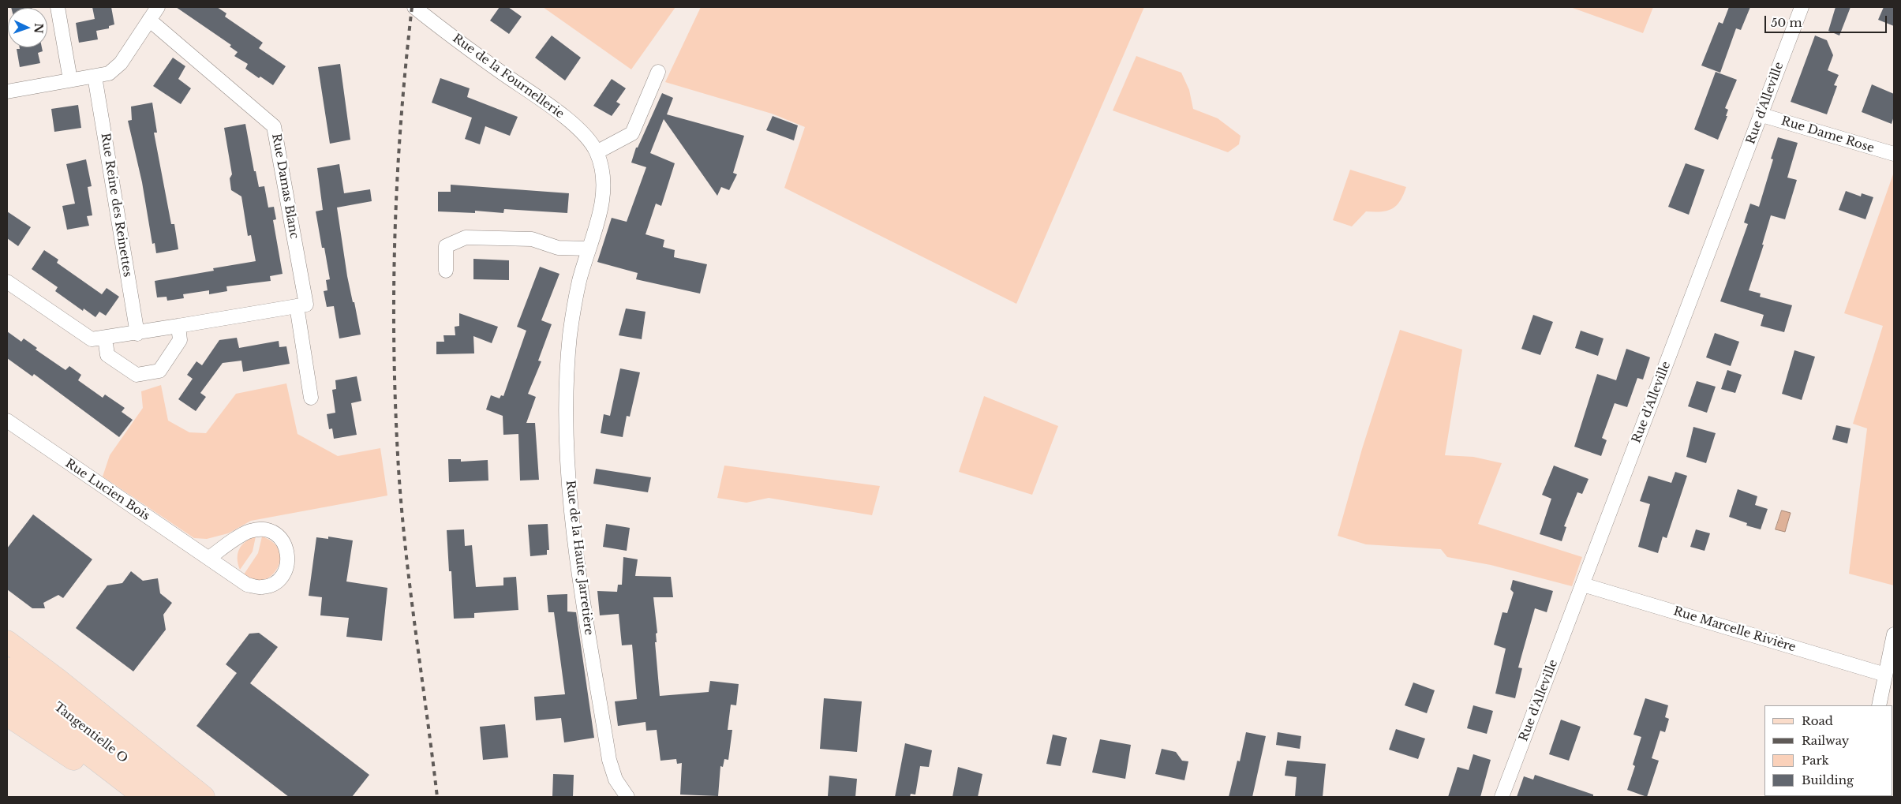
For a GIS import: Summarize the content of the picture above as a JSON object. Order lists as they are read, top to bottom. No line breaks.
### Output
{"streets":{"main road":["Tangentielle O"],"street":["Rue de la Fournellerie","Rue d'Alleville","Rue Dame Rose","Rue Damas Blanc","Rue Reine des Reinettes","Rue Lucien Bois","Rue de la Haute Jarretière","Rue Marcelle Rivière"]},"crossings":[["Rue de la Fournellerie","Rue de la Haute Jarretière"],["Rue d'Alleville","Rue Dame Rose"],["Rue d'Alleville","Rue Marcelle Rivière"]],"legend":["Road","Railway","Park","Building"],"scale_bar":"50 m","north":"right"}
